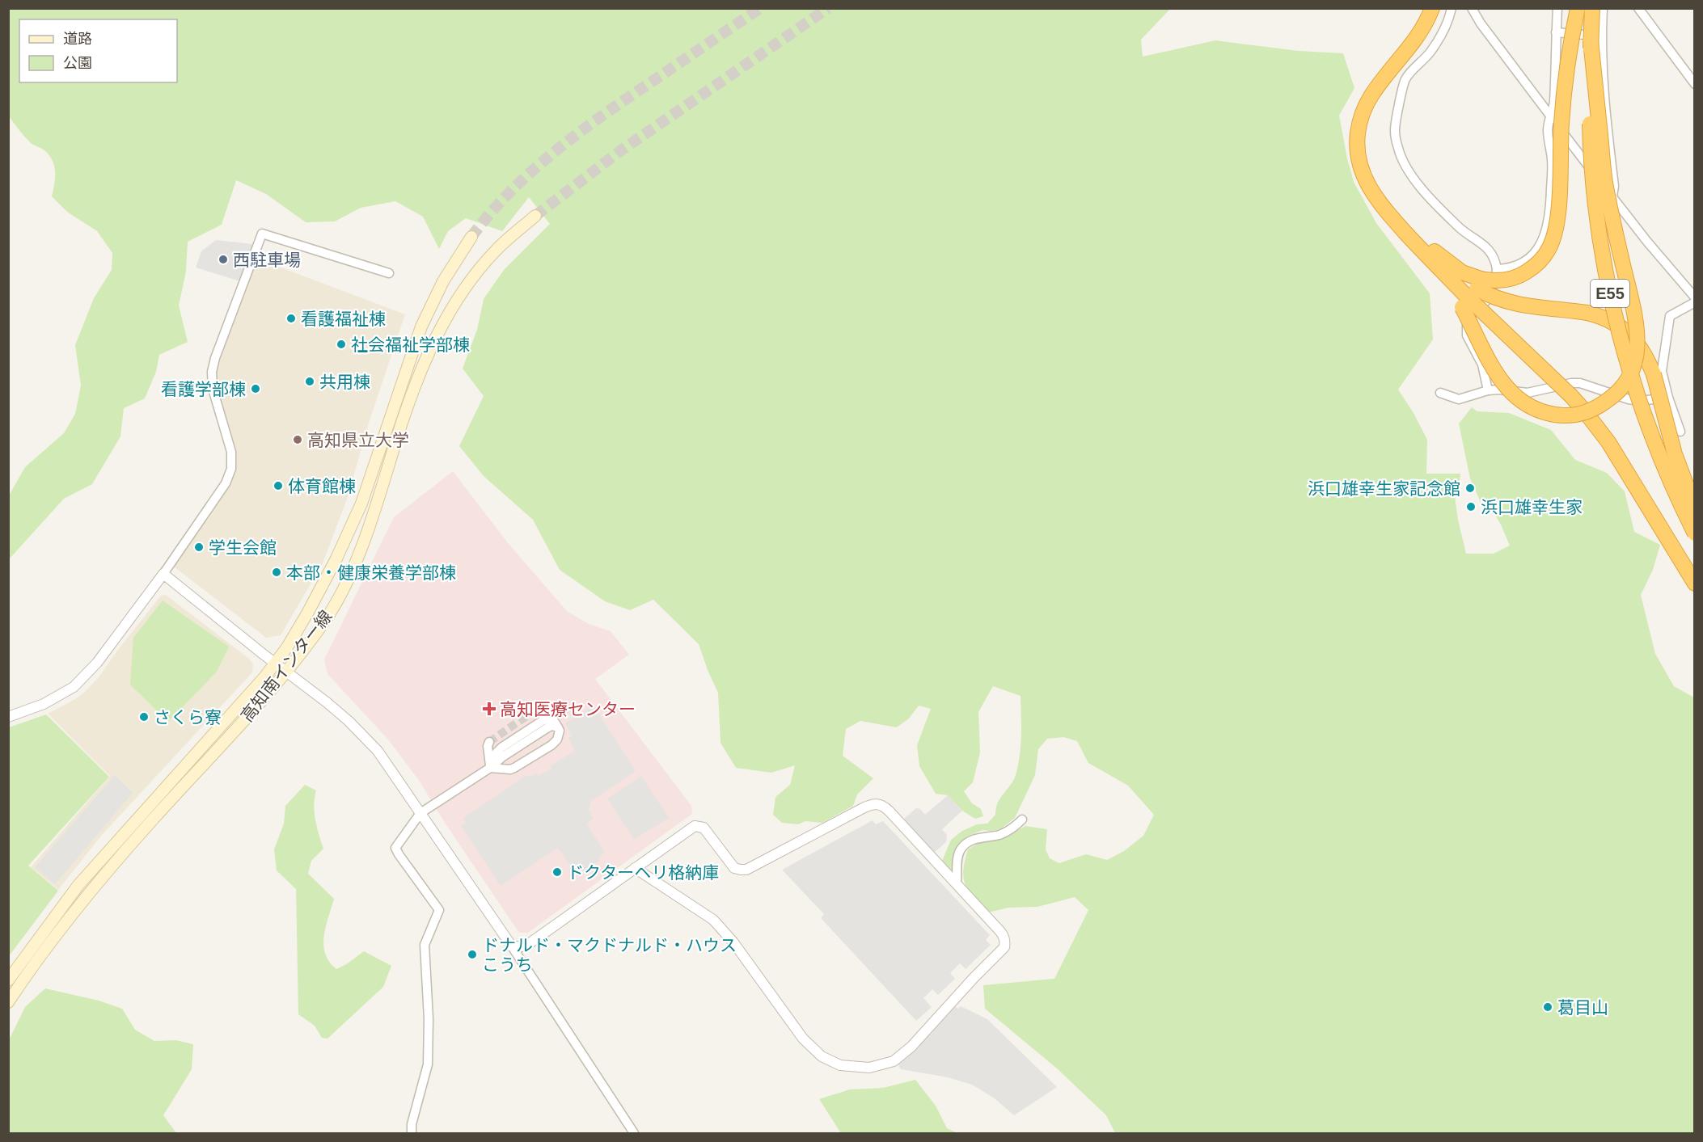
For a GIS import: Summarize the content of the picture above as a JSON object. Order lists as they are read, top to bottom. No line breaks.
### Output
{"streets":{"highway":["E55"],"main road":["高知南インター線"]},"places":{"other":["西駐車場","看護福祉棟","社会福祉学部棟","共用棟","看護学部棟","高知県立大学","体育館棟","浜口雄幸生家記念館","浜口雄幸生家","学生会館","本部・健康栄養学部棟","さくら寮","ドクターヘリ格納庫","ドナルド・マクドナルド・ハウス こうち","葛目山"],"health":["高知医療センター"]},"legend":["道路","公園"]}
